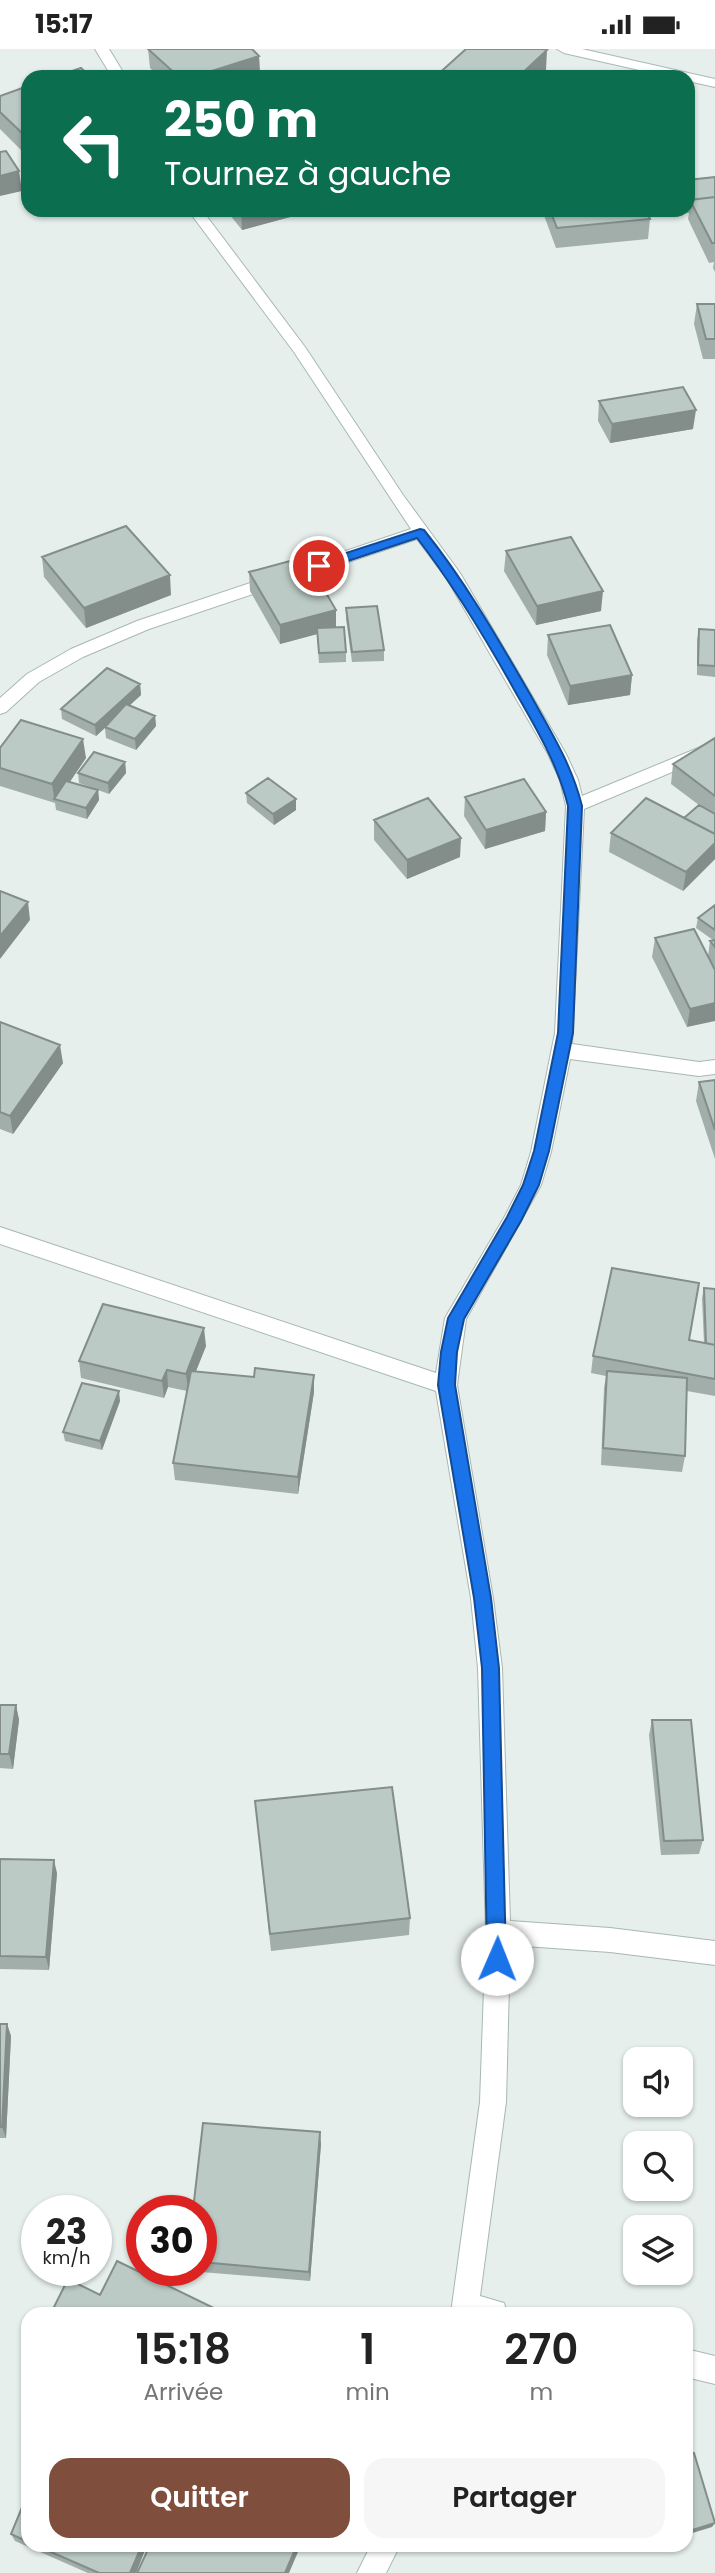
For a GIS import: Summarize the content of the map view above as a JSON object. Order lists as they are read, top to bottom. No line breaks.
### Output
{"page":{"status":"15:17","turn":["250 m","Tournez à gauche"],"speed":"23 km/h","limit":"30","eta":["15:18","Arrivée","1","min","270","m"],"buttons":["Quitter","Partager"]}}
